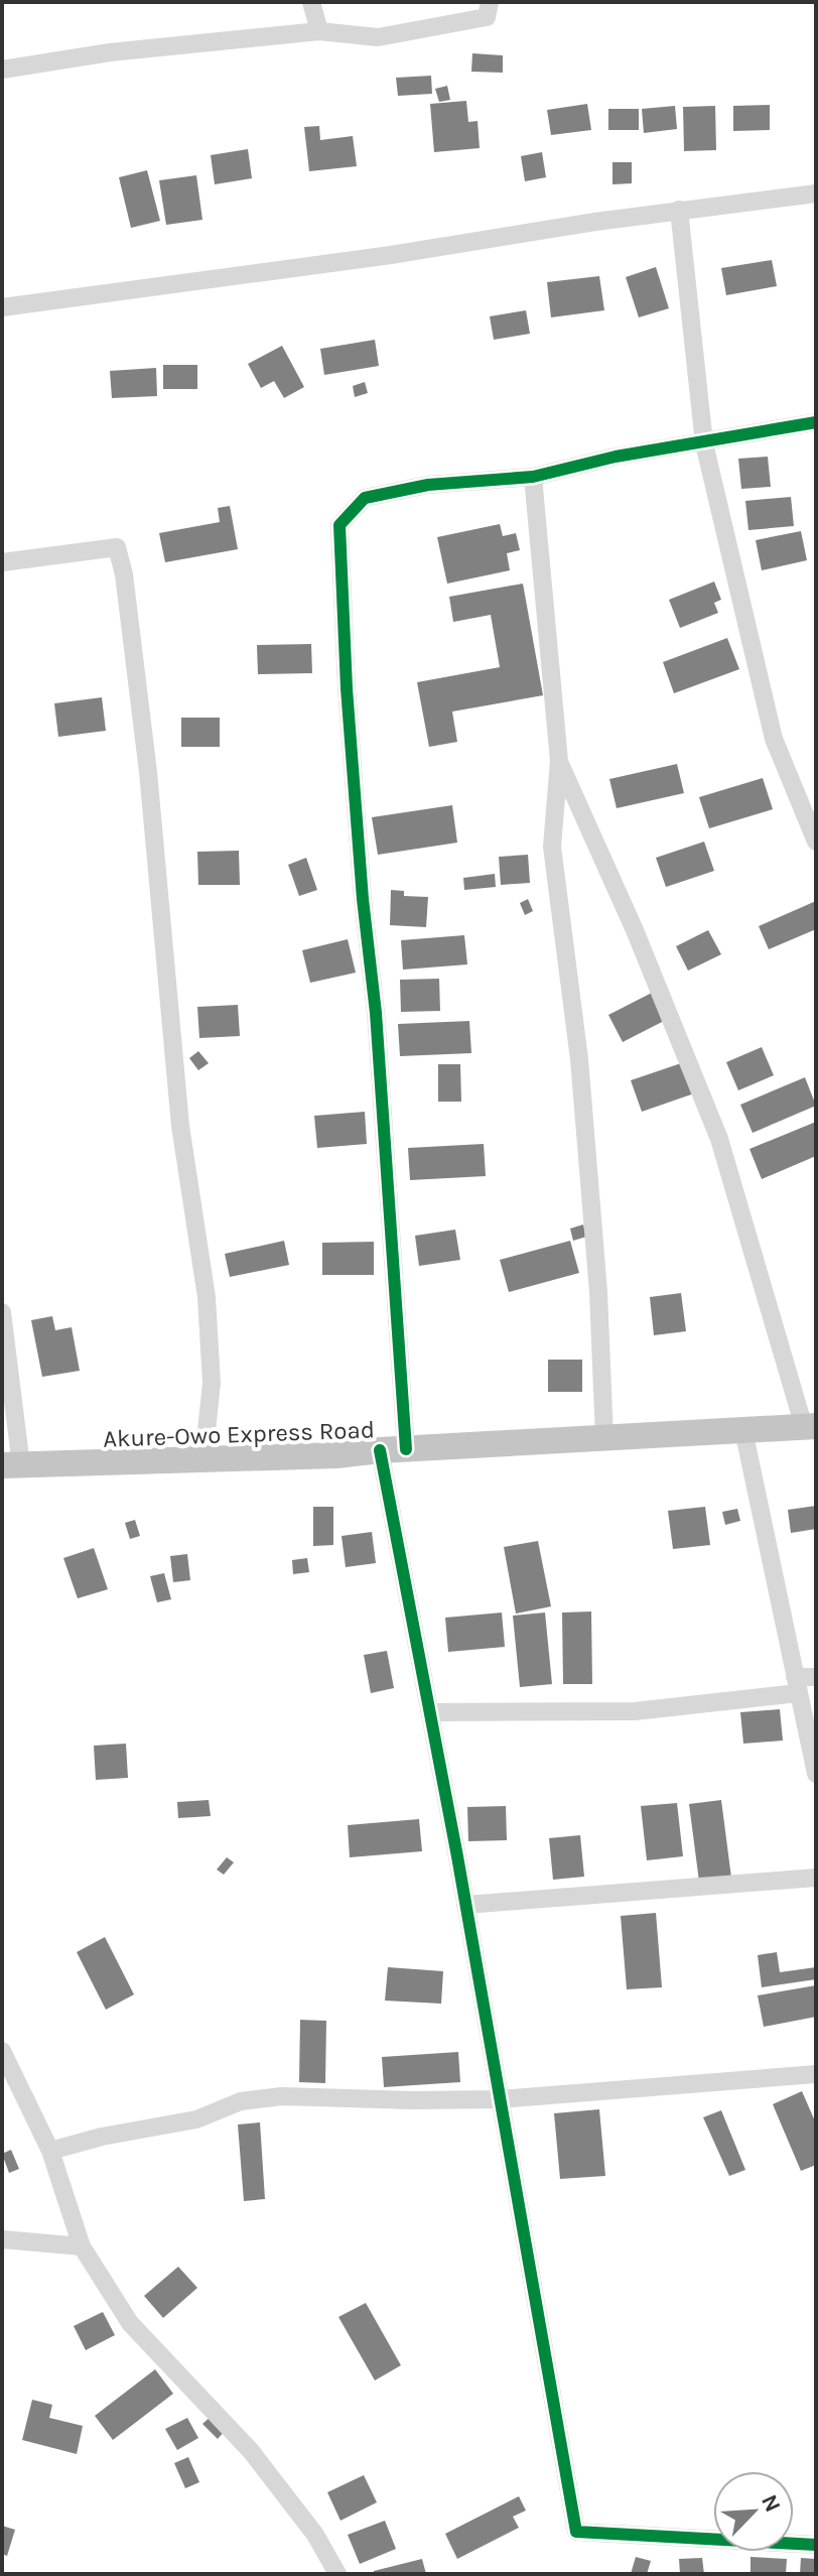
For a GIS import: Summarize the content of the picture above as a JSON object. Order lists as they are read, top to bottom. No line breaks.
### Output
{"streets":{"highway":["Akure-Owo Express Road"]},"north":"top right"}
